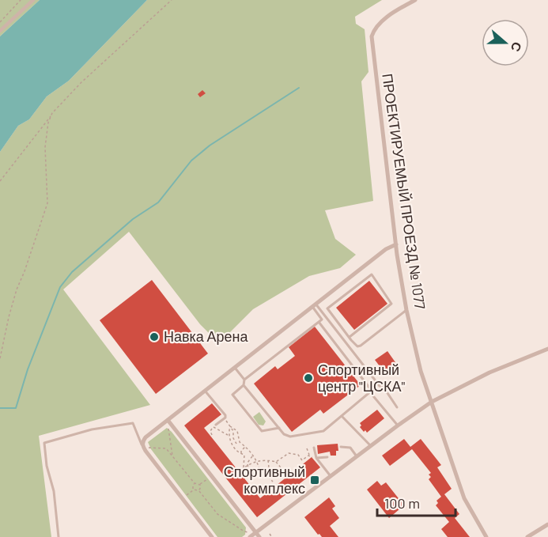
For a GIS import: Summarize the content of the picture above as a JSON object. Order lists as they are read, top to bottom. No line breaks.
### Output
{"streets":{"street":["ПРОЕКТИРУЕМЫЙ ПРОЕЗД № 1077"]},"places":{"other":["Навка Арена","Спортивный центр \"ЦСКА\""],"transit":["Спортивный комплекс"]},"scale_bar":"100 m","north":"right"}
